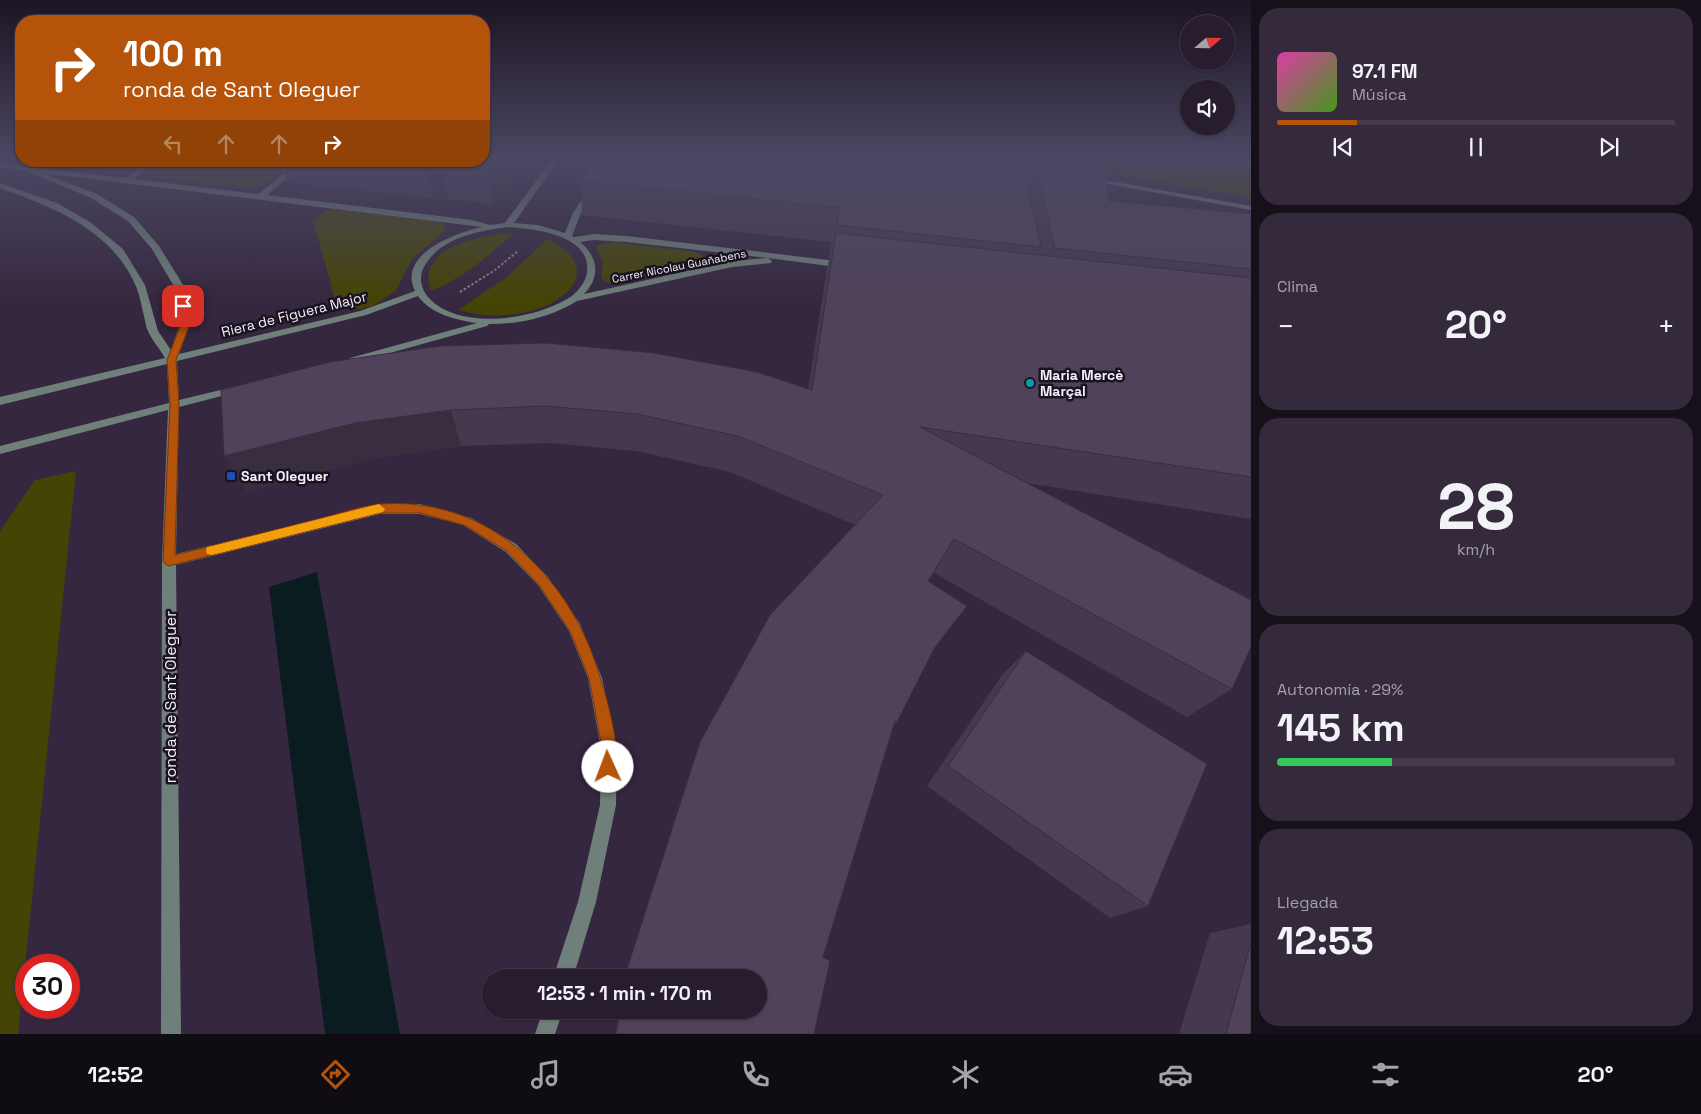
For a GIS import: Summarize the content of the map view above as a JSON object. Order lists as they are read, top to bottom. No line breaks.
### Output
{"streets":{"street":["Carrer Nicolau Guañabens","Riera de Figuera Major","ronda de Sant Oleguer"]},"crossings":[["Riera de Figuera Major","ronda de Sant Oleguer"]],"places":{"other":["Maria Mercè Marçal"],"transit":["Sant Oleguer"]},"north":"right","page":{"turn":["100 m","ronda de Sant Oleguer"],"song":["97.1 FM","Música"],"tile":["Clima",["28","km/h"],["Autonomía · 29%","145 km"],["Llegada","12:53"]],"heat":["−","20°","+"],"limit":"30","trip":"12:53 · 1 min · 170 m","tabs":["12:52","20°"]}}
